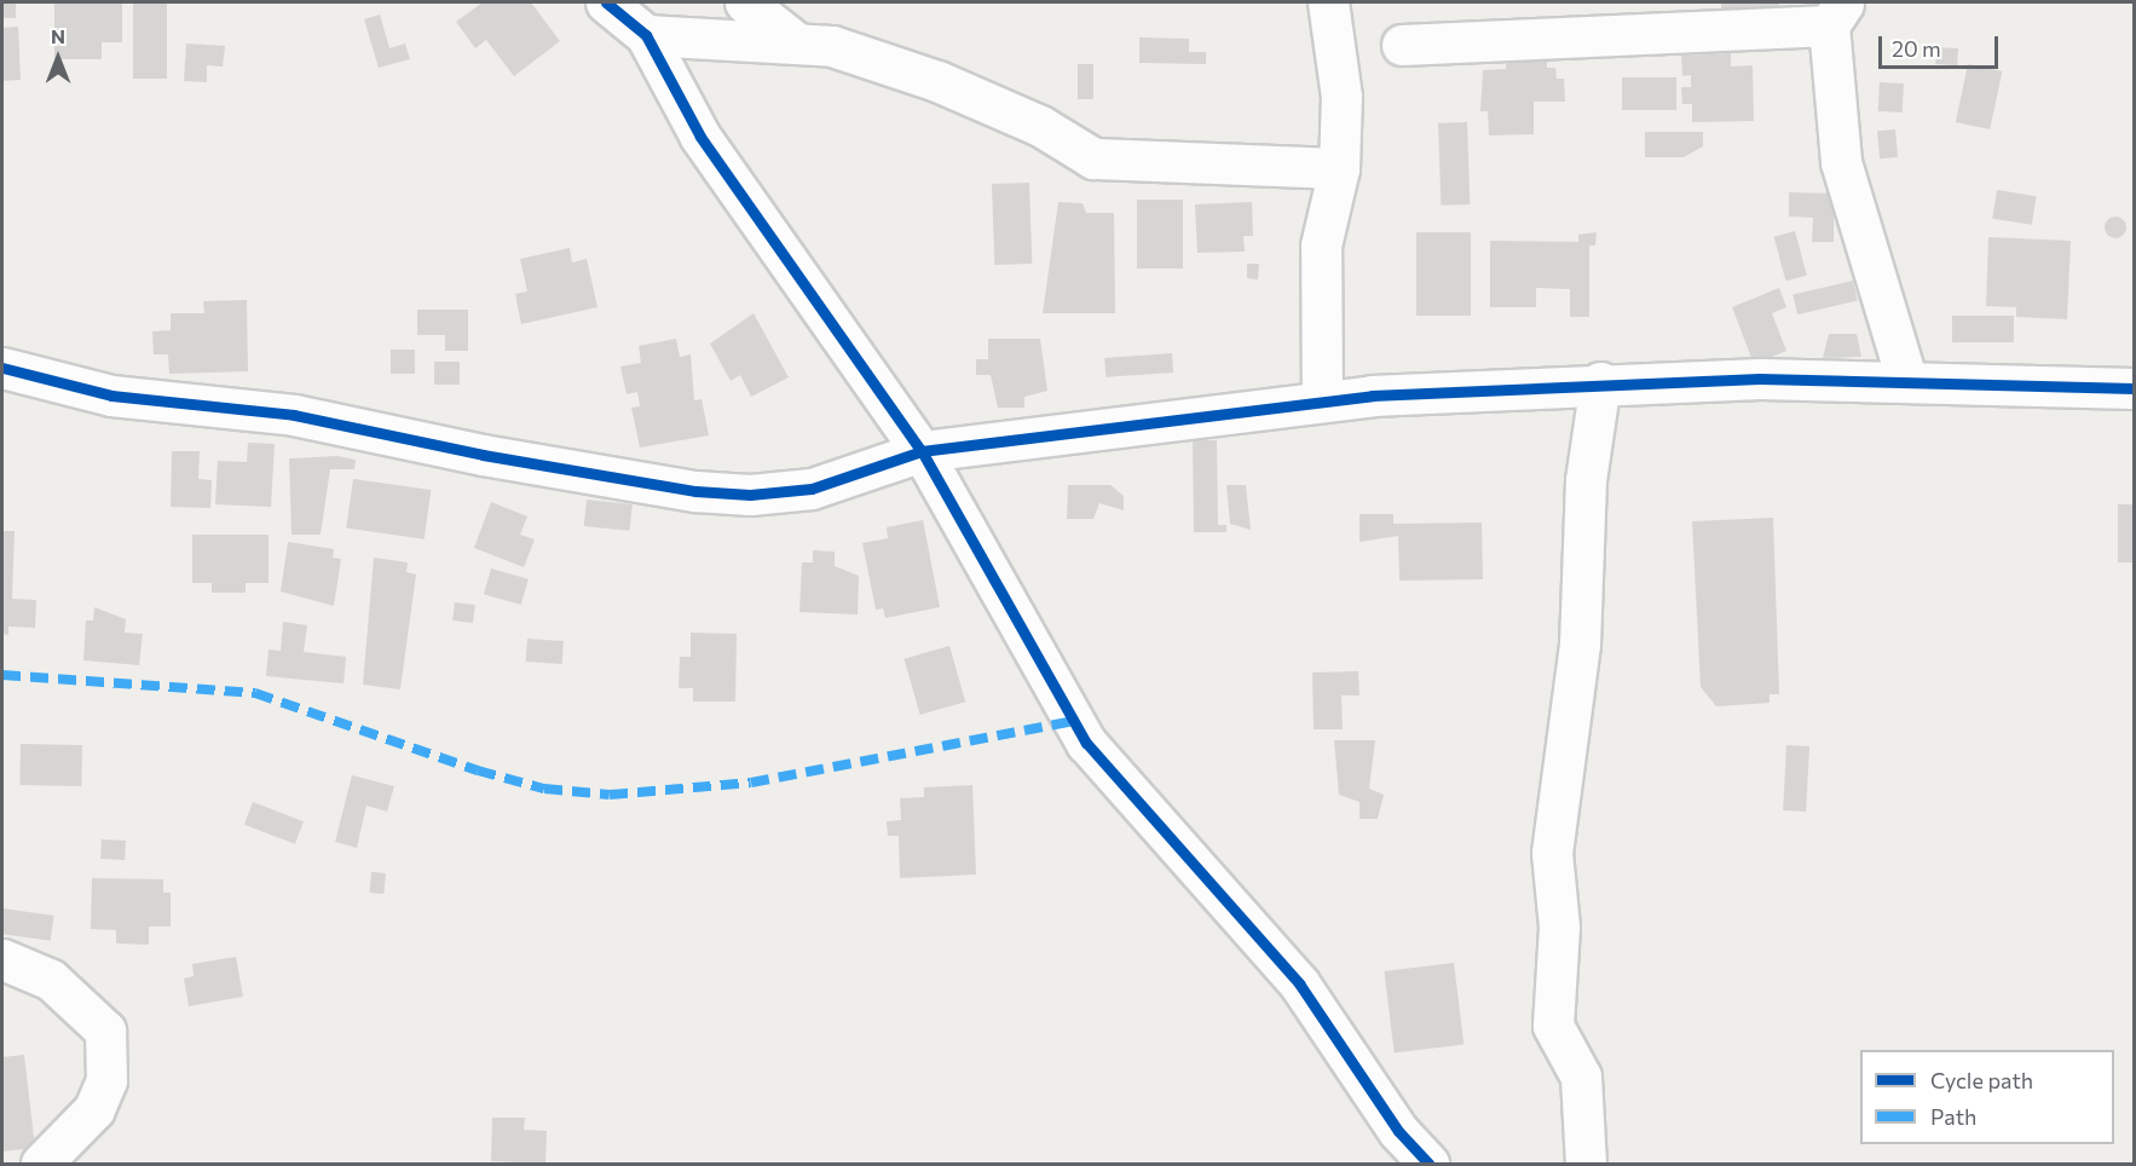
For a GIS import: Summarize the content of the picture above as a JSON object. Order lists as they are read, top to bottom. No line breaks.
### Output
{"legend":["Cycle path","Path"],"scale_bar":"20 m","north":"top"}
